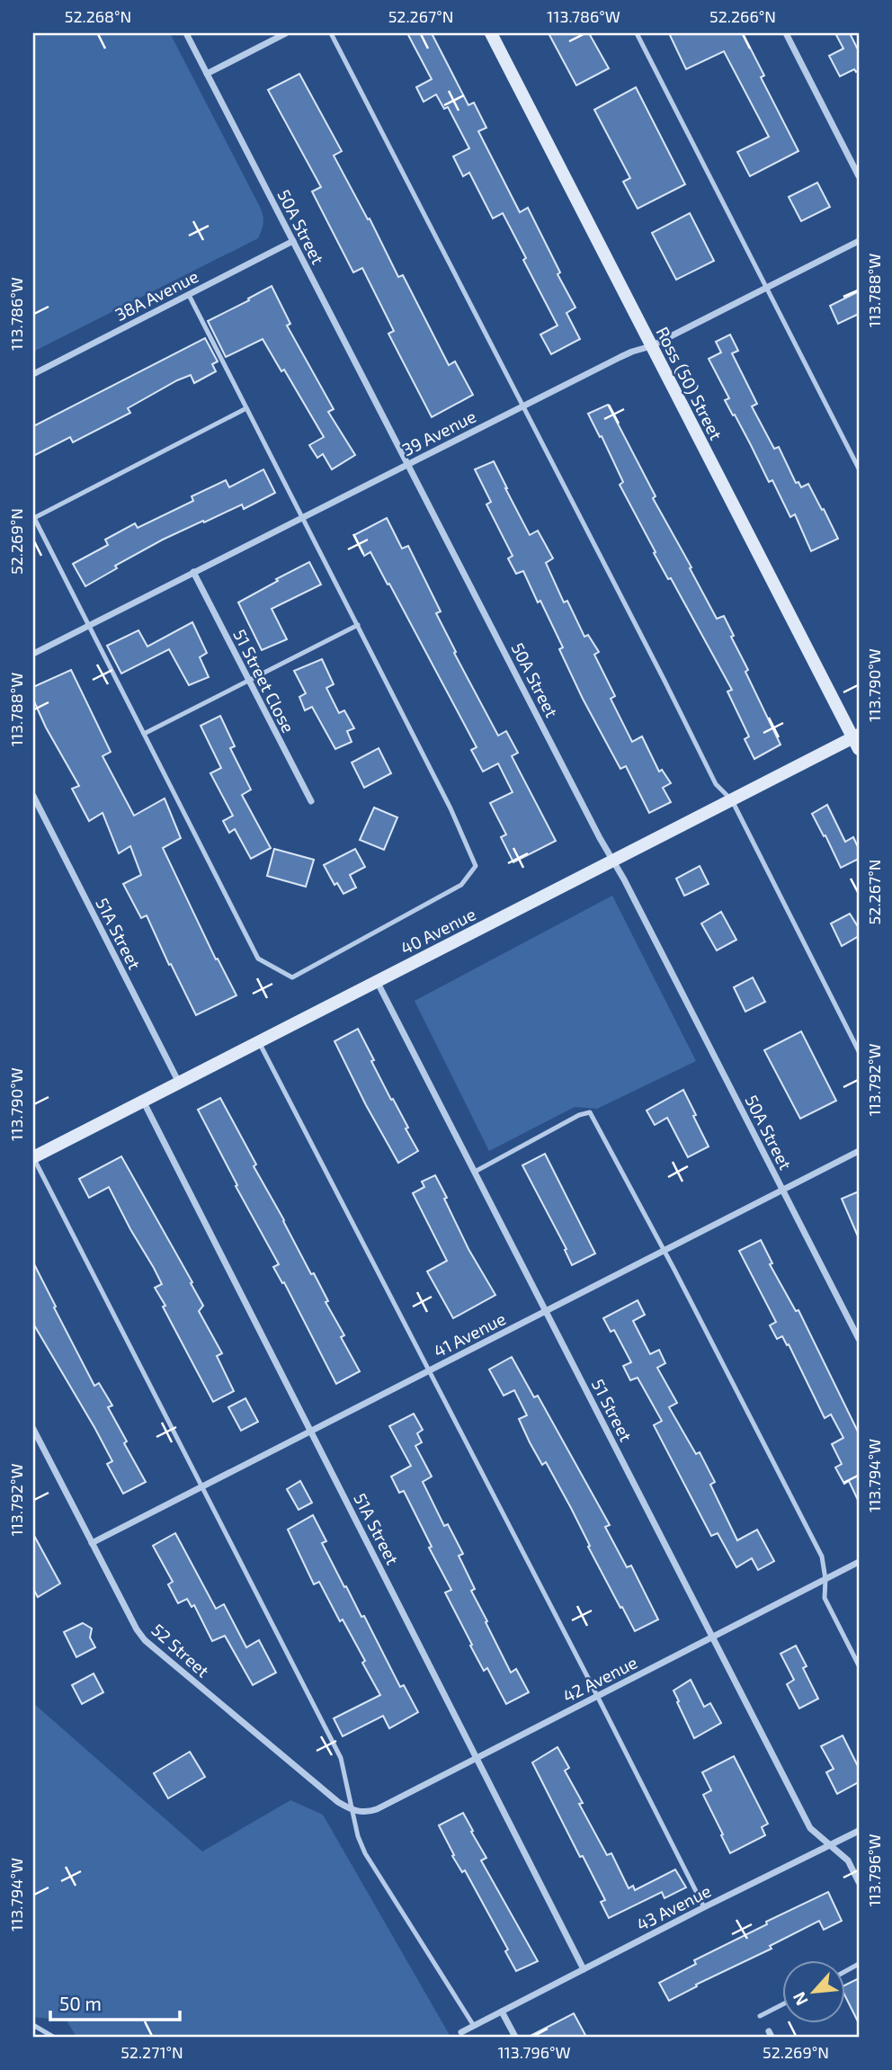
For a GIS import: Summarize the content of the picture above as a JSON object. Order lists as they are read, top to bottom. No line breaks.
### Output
{"streets":{"street":["50A Street","38A Avenue","Ross (50) Street","39 Avenue","51 Street Close","40 Avenue","51A Street","41 Avenue","51 Street","52 Street","42 Avenue","43 Avenue"]},"crossings":[["50A Street","38A Avenue"],["50A Street","39 Avenue"],["50A Street","40 Avenue"],["50A Street","41 Avenue"],["Ross (50) Street","39 Avenue"],["Ross (50) Street","40 Avenue"],["39 Avenue","51 Street Close"],["40 Avenue","51A Street"],["40 Avenue","51 Street"],["51A Street","41 Avenue"],["51A Street","42 Avenue"],["51A Street","43 Avenue"],["41 Avenue","51 Street"],["41 Avenue","52 Street"],["51 Street","42 Avenue"],["51 Street","43 Avenue"],["52 Street","42 Avenue"]],"scale_bar":"50 m","north":"bottom left","coordinates":["52.268°N","52.267°N","113.786°W","52.266°N","113.788°W","52.269°N","113.790°W","113.792°W","113.794°W","113.796°W","52.271°N"]}
